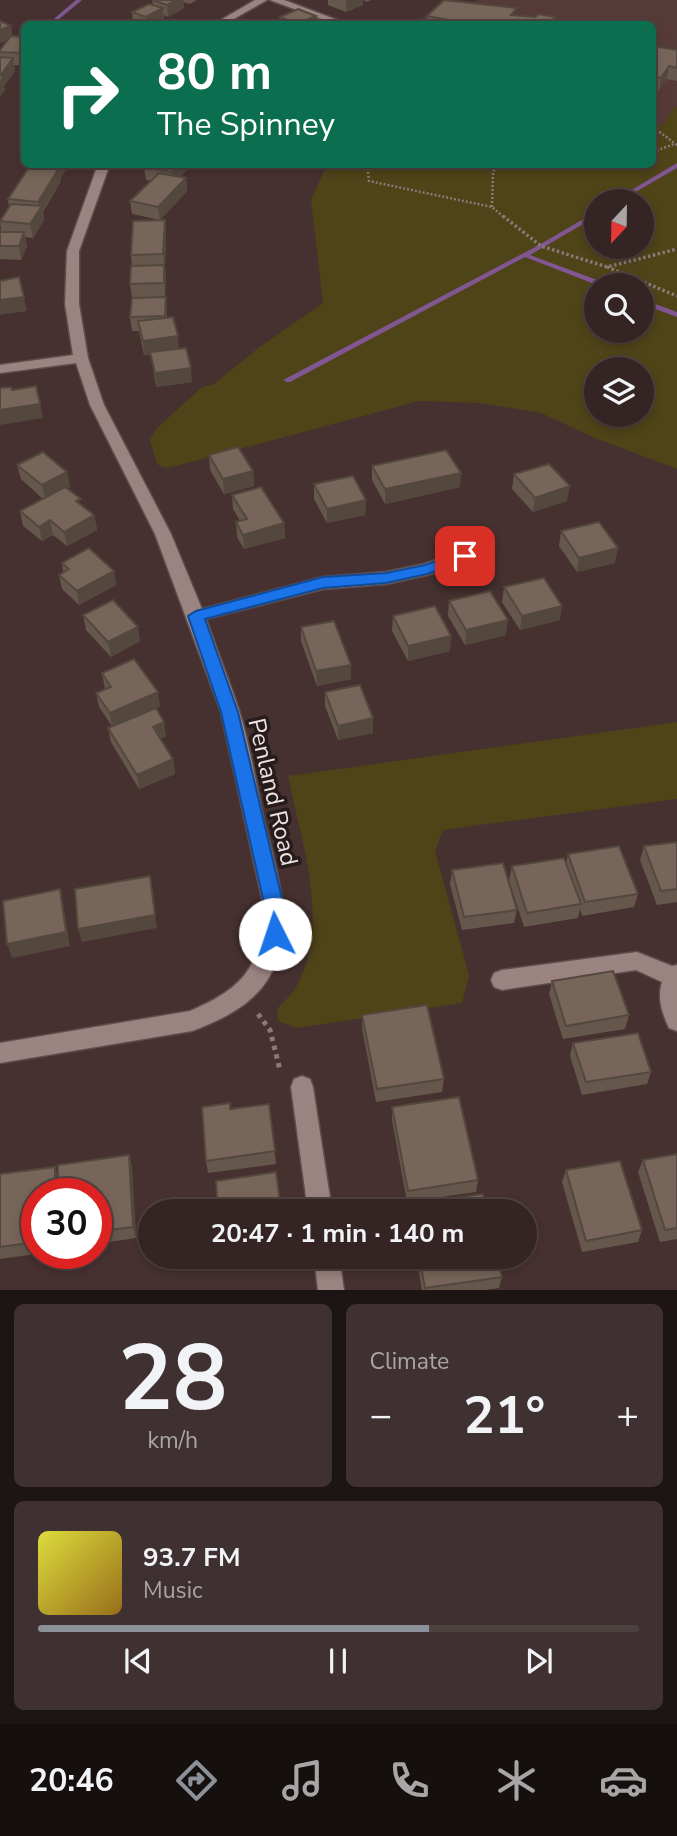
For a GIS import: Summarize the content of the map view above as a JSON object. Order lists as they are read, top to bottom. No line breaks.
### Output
{"streets":{"street":["Penland Road"]},"north":"bottom","page":{"turn":["80 m","The Spinney"],"limit":"30","trip":"20:47 · 1 min · 140 m","tile":[["28","km/h"],"Climate"],"heat":["−","21°","+"],"song":["93.7 FM","Music"],"tabs":"20:46"}}
